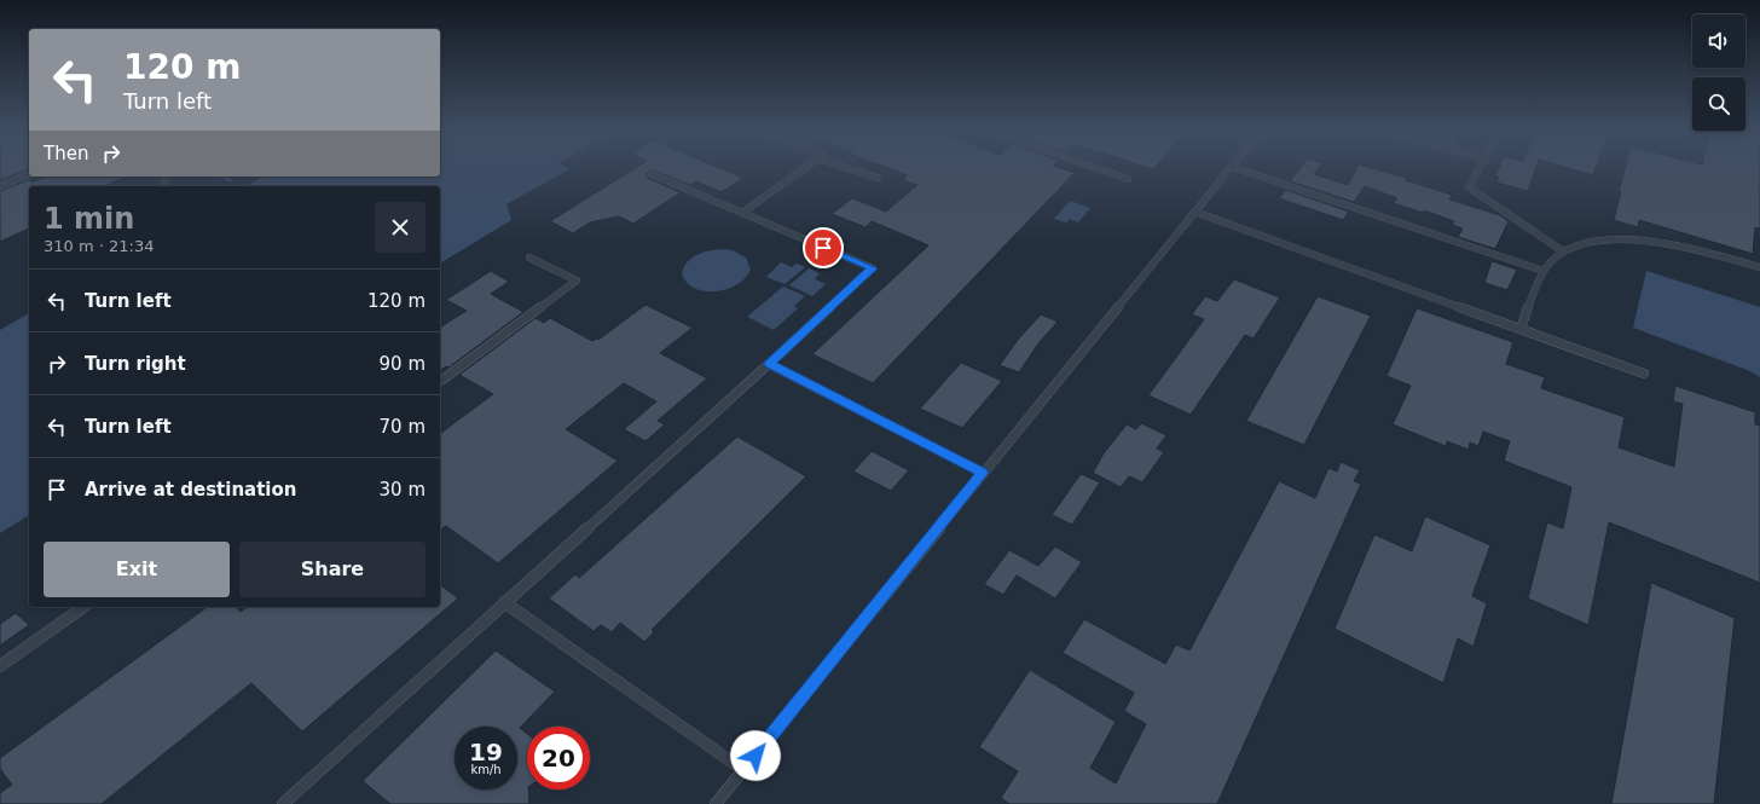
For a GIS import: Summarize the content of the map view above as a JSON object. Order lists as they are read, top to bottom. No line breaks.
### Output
{"page":{"turn":["120 m","Turn left"],"then":"Then","heading":["1 min","310 m · 21:34"],"list":[{"name":"Turn left","value":"120 m"},{"name":"Turn right","value":"90 m"},{"name":"Turn left","value":"70 m"},{"name":"Arrive at destination","value":"30 m"}],"buttons":["Exit","Share"],"speed":"19 km/h","limit":"20"}}
